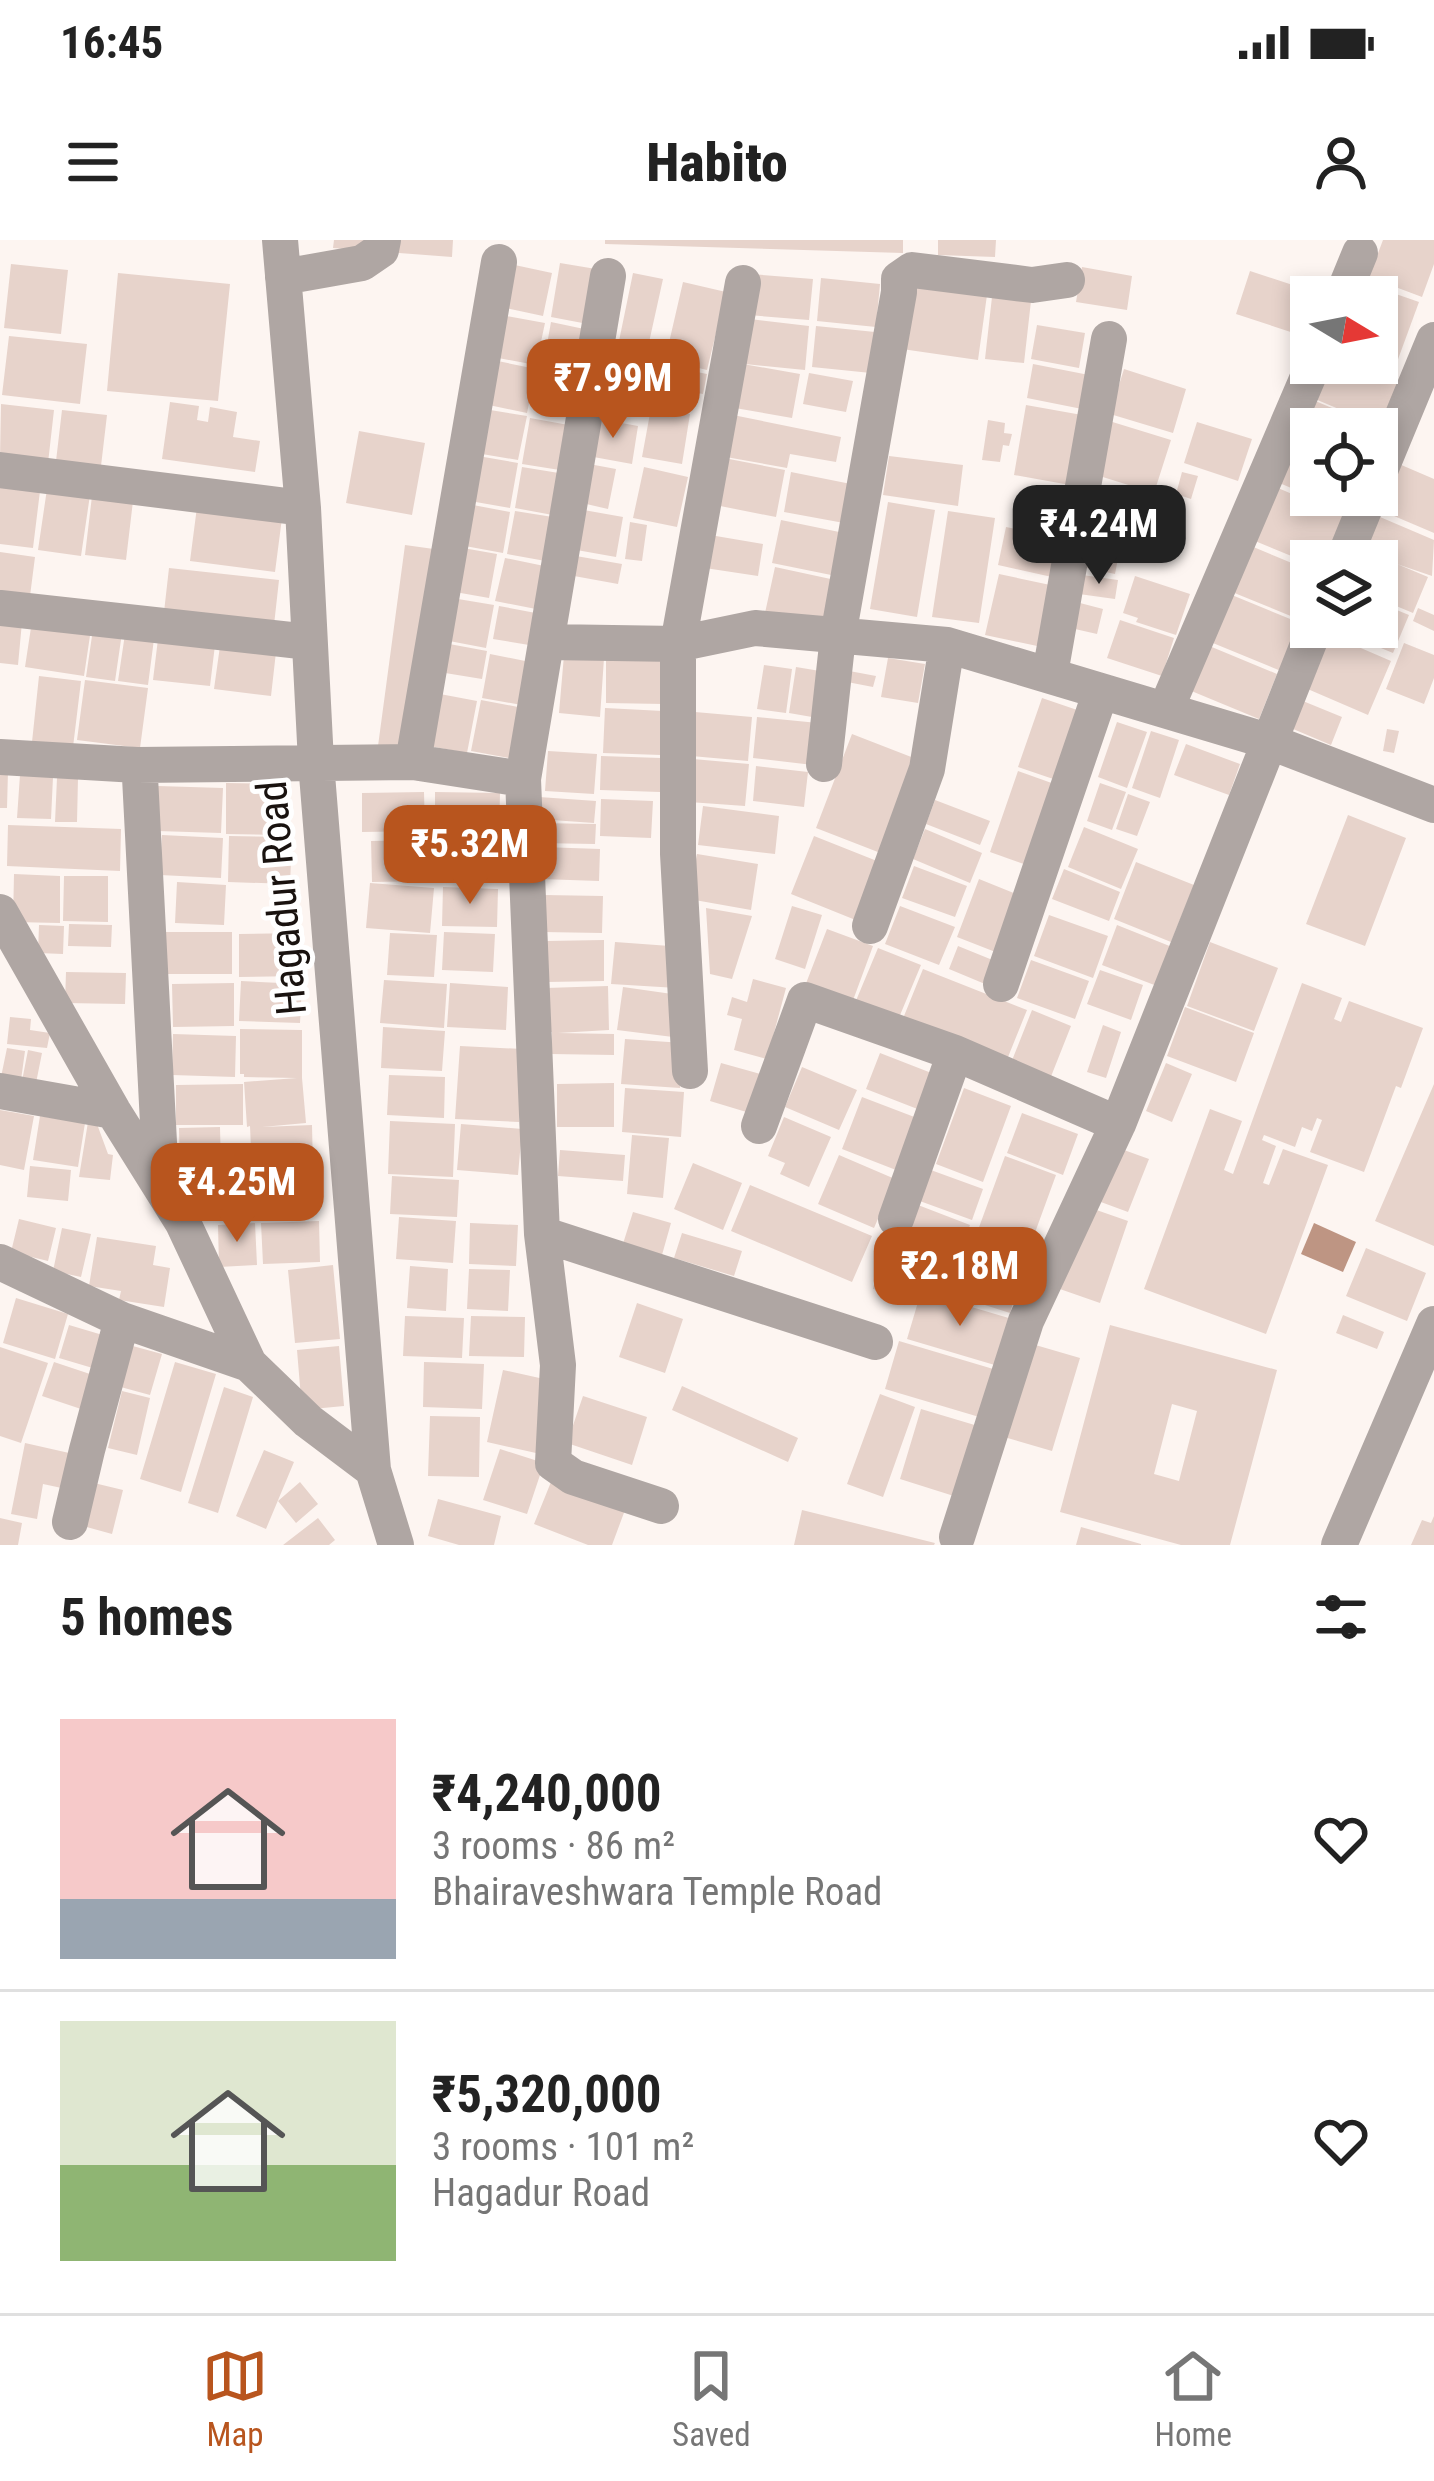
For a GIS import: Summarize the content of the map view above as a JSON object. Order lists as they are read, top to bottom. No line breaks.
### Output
{"streets":{"street":["Hagadur Road"]},"north":"right","page":{"status":"16:45","header":"Habito","price":["₹7.99M","₹4.24M","₹5.32M","₹4.25M","₹2.18M"],"heading":"5 homes","list":[{"name":"₹4,240,000","note":"3 rooms · 86 m² · Bhairaveshwara Temple Road"},{"name":"₹5,320,000","note":"3 rooms · 101 m² · Hagadur Road"}],"tabs":["Map","Saved","Home"]}}
